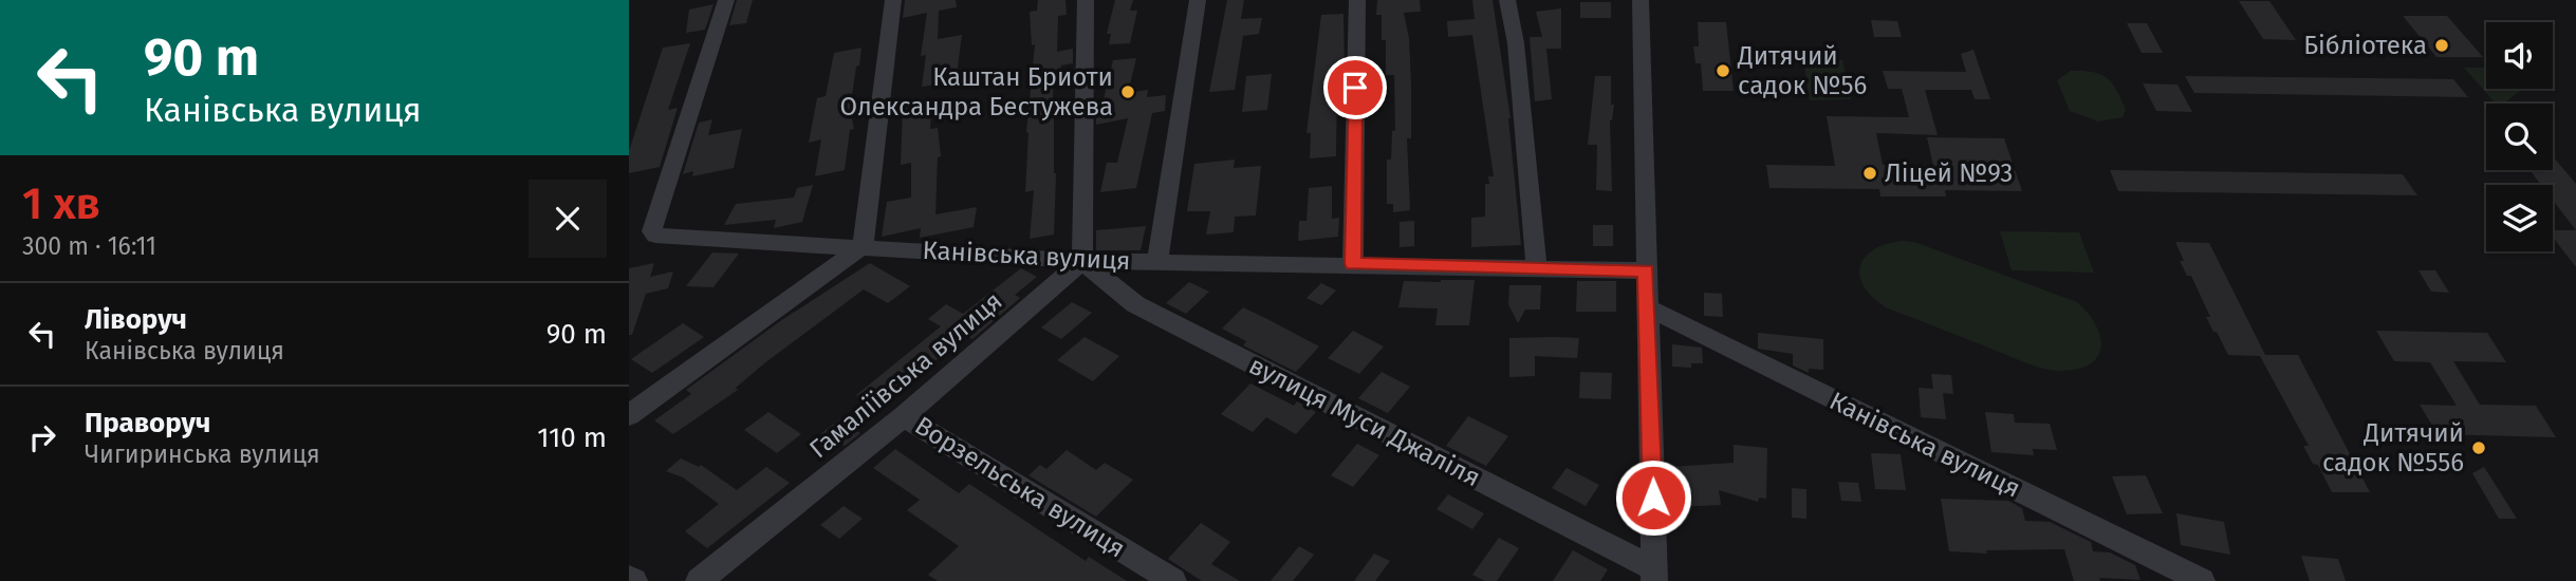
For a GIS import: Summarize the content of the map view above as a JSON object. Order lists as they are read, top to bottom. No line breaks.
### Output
{"streets":{"street":["Канівська вулиця","Гамаліївська вулиця","вулиця Муси Джаліля","Ворзельська вулиця"]},"crossings":[["Канівська вулиця","Гамаліївська вулиця"],["Канівська вулиця","вулиця Муси Джаліля"],["Гамаліївська вулиця","вулиця Муси Джаліля"],["Гамаліївська вулиця","Ворзельська вулиця"]],"places":["Бібліотека","Дитячий садок №56","Каштан Бриоти Олександра Бестужева","Ліцей №93","Дитячий садок №556"],"page":{"turn":["90 m","Канівська вулиця"],"heading":["1 хв","300 m · 16:11"],"list":[{"name":"Ліворуч","note":"Канівська вулиця","value":"90 m"},{"name":"Праворуч","note":"Чигиринська вулиця","value":"110 m"}]}}
